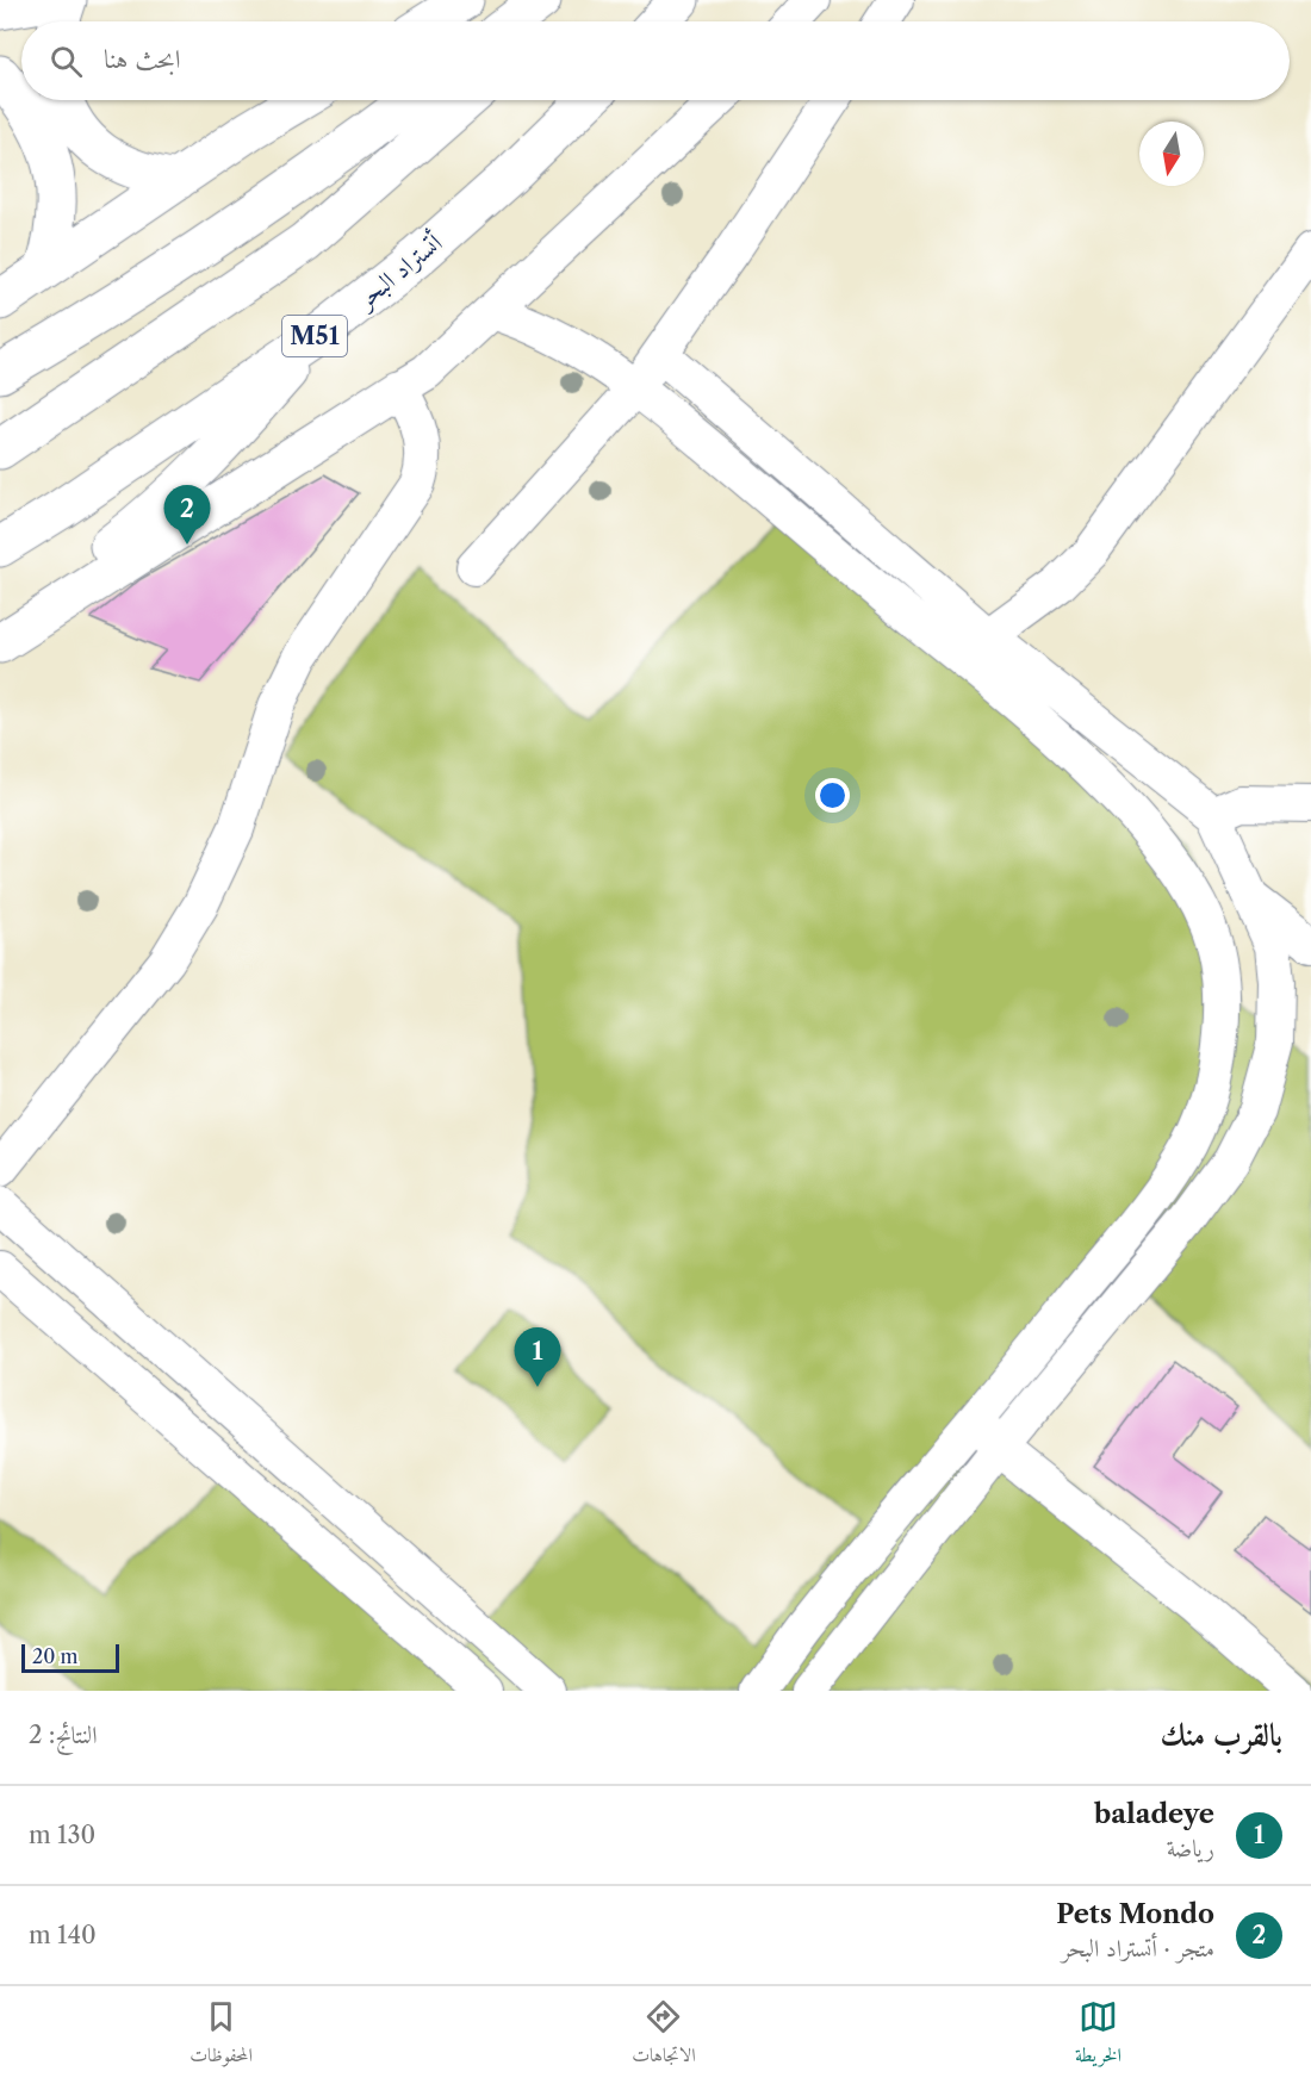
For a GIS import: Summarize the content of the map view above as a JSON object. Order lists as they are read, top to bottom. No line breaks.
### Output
{"streets":{"main road":["أتستراد البحر","M51"]},"scale_bar":"20 m","north":"bottom","page":{"search":"ابحث هنا","pins":["2","1"],"scale":"20 m","heading":["بالقرب منك","النتائج: 2"],"list":[{"mark":"1","name":"baladeye","note":"رياضة","value":"130 m"},{"mark":"2","name":"Pets Mondo","note":"متجر · أتستراد البحر","value":"140 m"}],"nav":["الخريطة","الاتجاهات","المحفوظات"]}}
